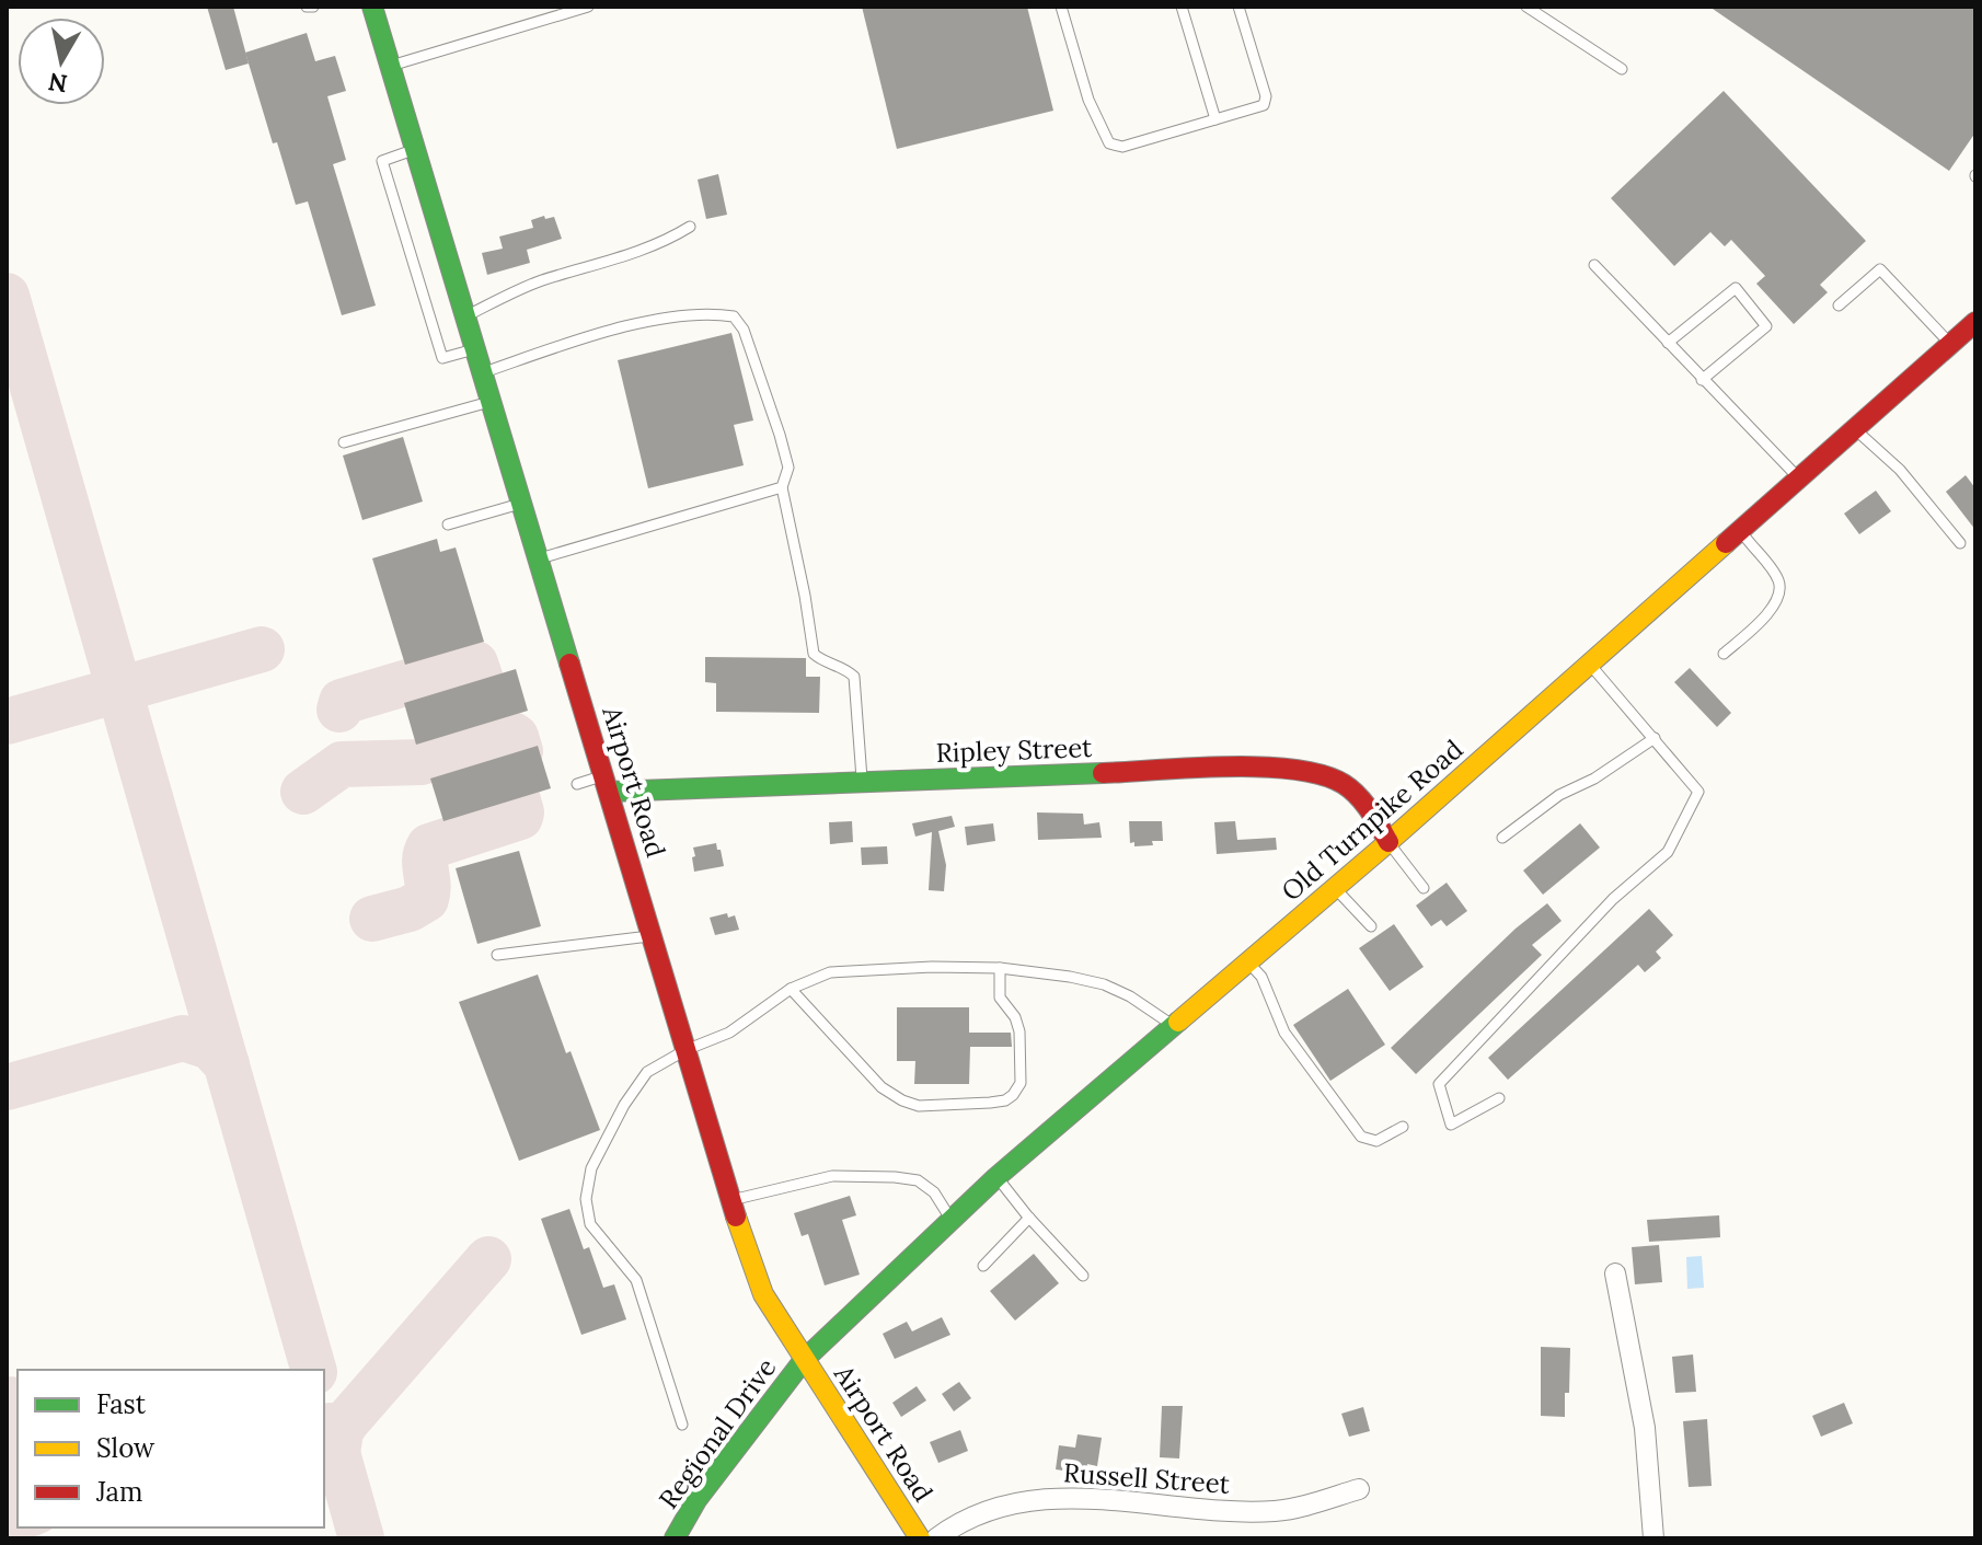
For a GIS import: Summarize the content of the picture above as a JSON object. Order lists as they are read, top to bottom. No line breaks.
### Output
{"streets":{"street":["Ripley Street","Airport Road","Old Turnpike Road","Regional Drive","Russell Street"]},"crossings":[["Ripley Street","Airport Road"],["Ripley Street","Old Turnpike Road"],["Airport Road","Old Turnpike Road"],["Airport Road","Regional Drive"],["Old Turnpike Road","Regional Drive"]],"legend":["Fast","Slow","Jam"],"north":"bottom"}
